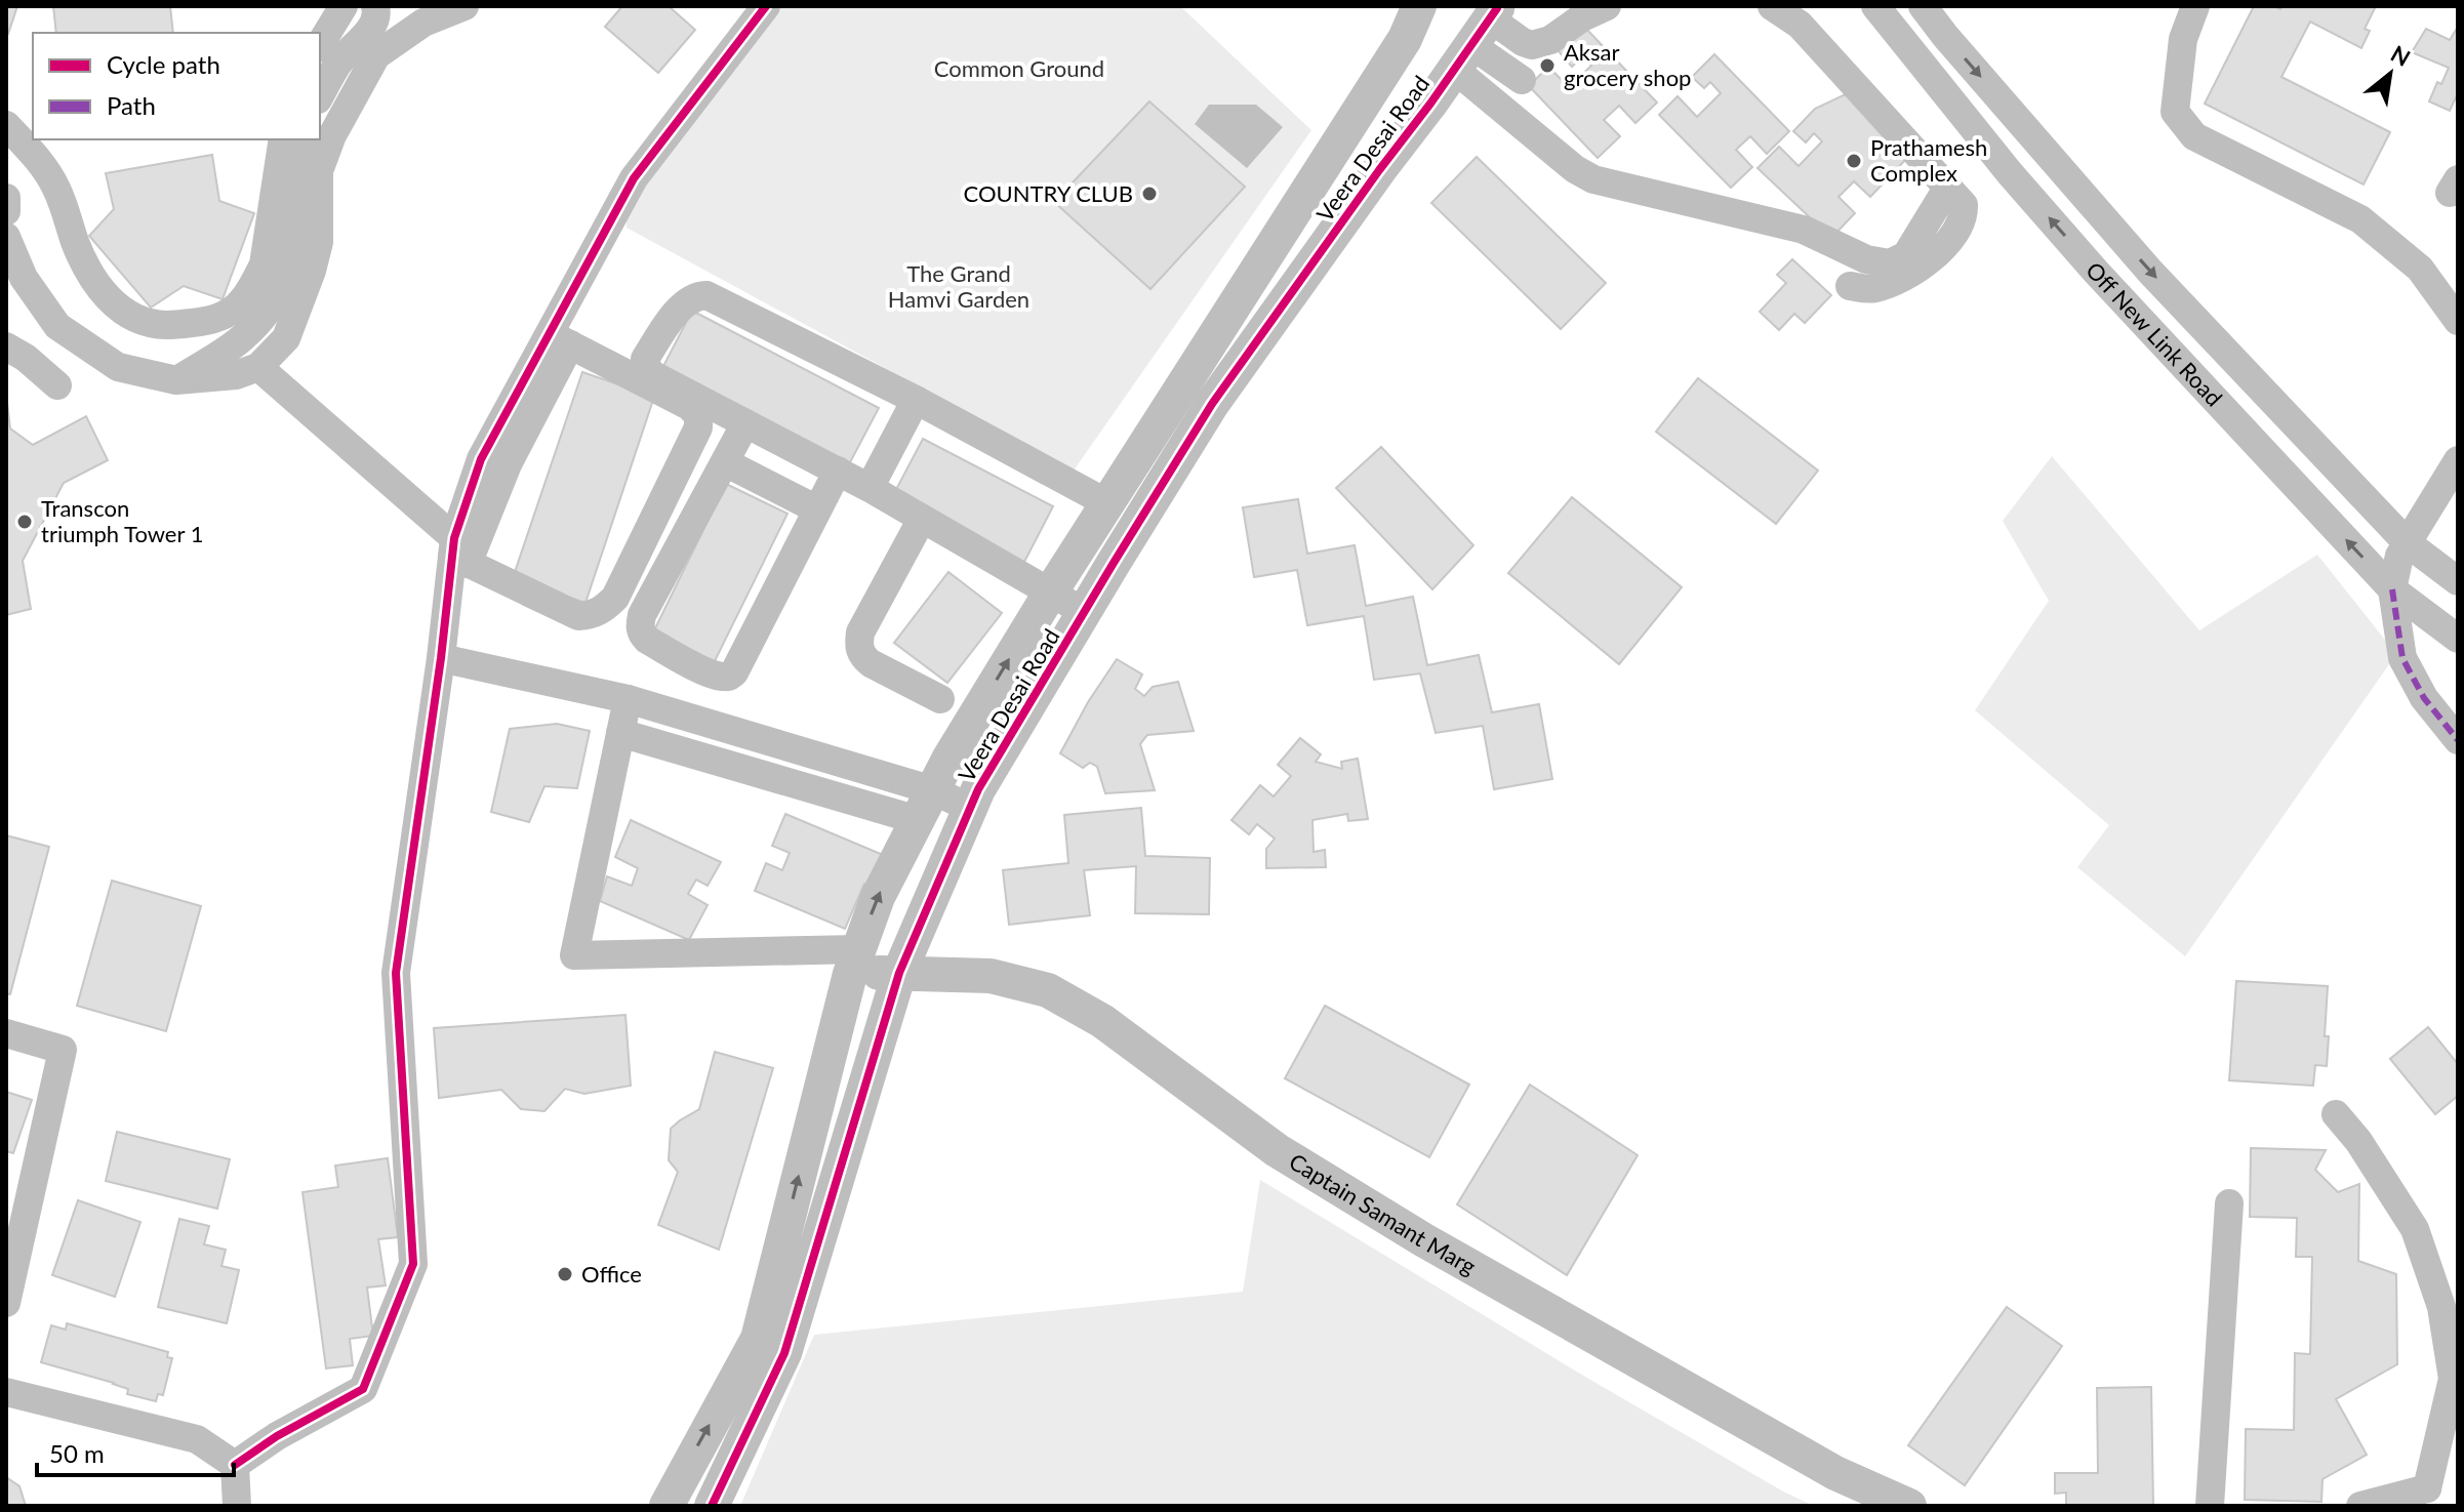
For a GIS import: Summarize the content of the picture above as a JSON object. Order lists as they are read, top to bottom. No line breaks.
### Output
{"streets":{"street":["Veera Desai Road","Off New Link Road","Captain Samant Marg"]},"crossings":[["Veera Desai Road","Captain Samant Marg"]],"parks":["Common Ground","The Grand Hamvi Garden"],"places":["Aksar grocery shop","Prathamesh Complex","COUNTRY CLUB","Transcon triumph Tower 1","Office"],"legend":["Cycle path","Path"],"scale_bar":"50 m","north":"top right"}
